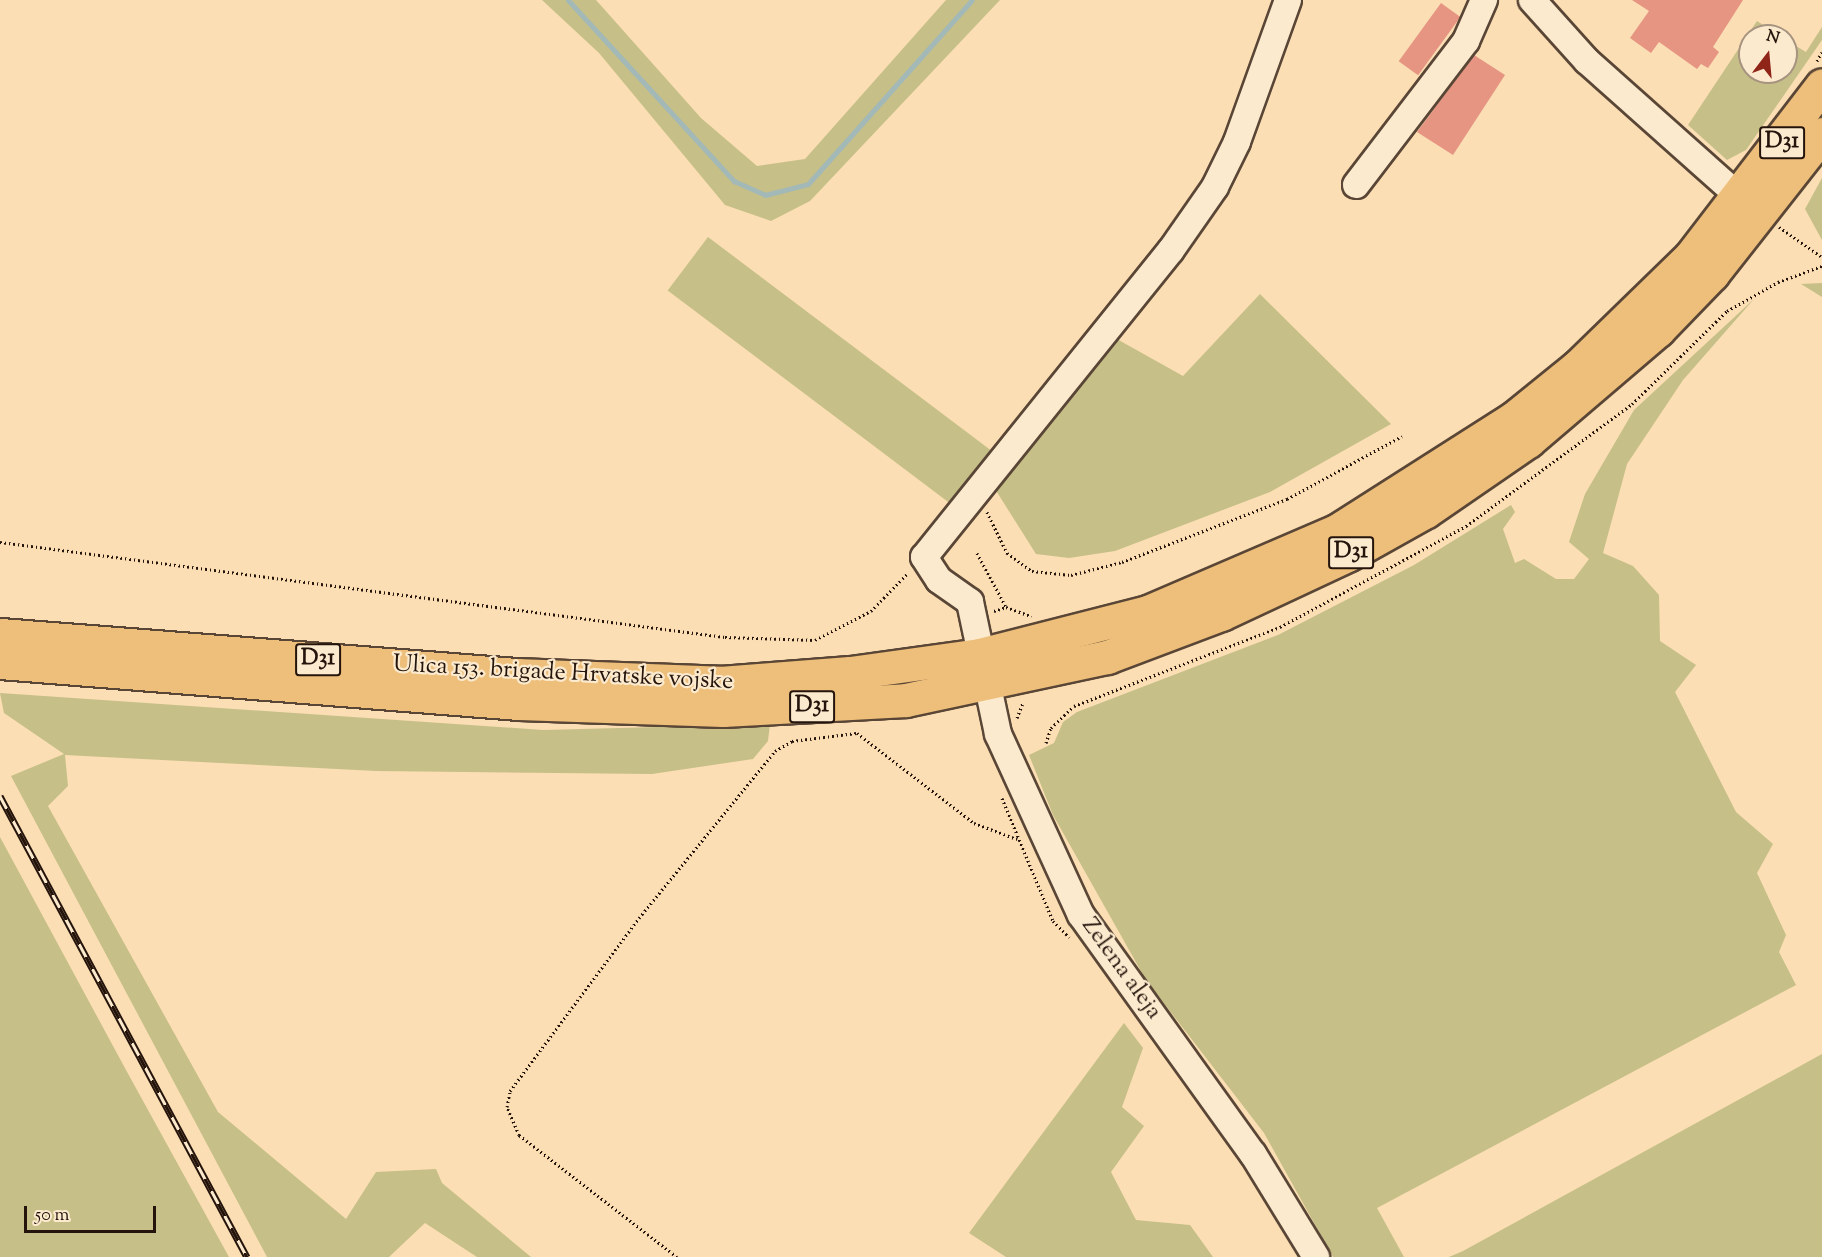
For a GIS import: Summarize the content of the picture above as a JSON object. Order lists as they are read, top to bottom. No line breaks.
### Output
{"streets":{"main road":["D31","Ulica 153. brigade Hrvatske vojske"],"street":["Zelena aleja"]},"crossings":[["Ulica 153. brigade Hrvatske vojske","Zelena aleja"]],"scale_bar":"50 m","north":"top"}
